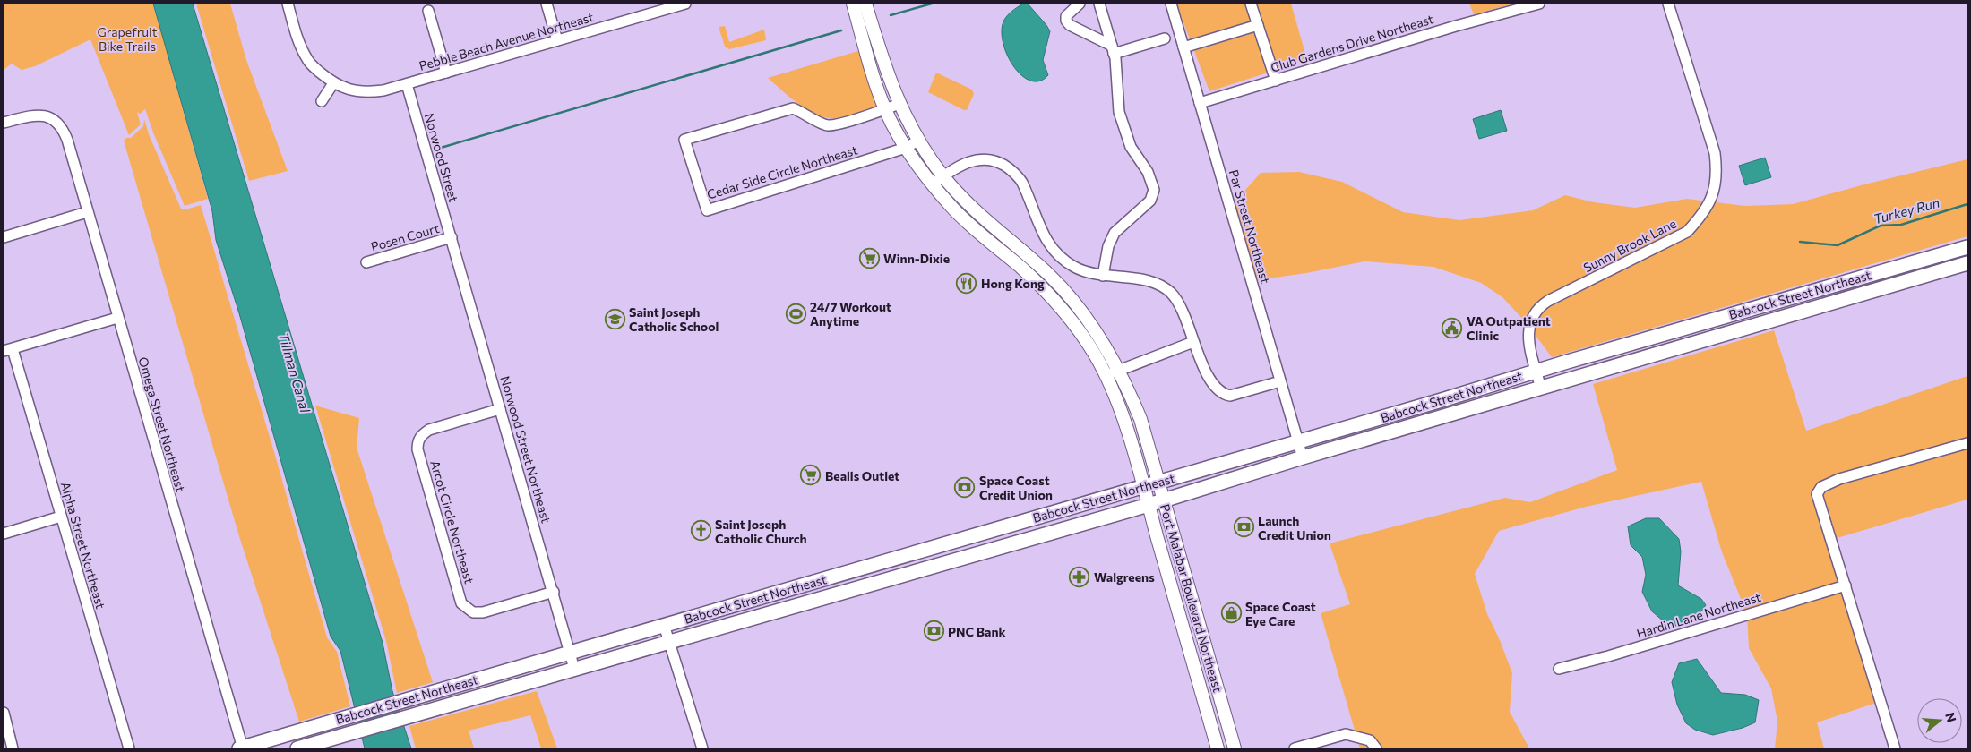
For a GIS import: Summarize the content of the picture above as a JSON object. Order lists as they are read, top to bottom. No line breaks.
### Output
{"streets":{"main road":["Babcock Street Northeast"],"street":["Pebble Beach Avenue Northeast","Club Gardens Drive Northeast","Norwood Street","Cedar Side Circle Northeast","Par Street Northeast","Posen Court","Sunny Brook Lane","Omega Street Northeast","Norwood Street Northeast","Arcot Circle Northeast","Alpha Street Northeast","Port Malabar Boulevard Northeast","Hardin Lane Northeast"]},"crossings":[["Pebble Beach Avenue Northeast","Norwood Street"],["Club Gardens Drive Northeast","Par Street Northeast"],["Norwood Street","Posen Court"],["Norwood Street","Norwood Street Northeast"],["Cedar Side Circle Northeast","Port Malabar Boulevard Northeast"],["Par Street Northeast","Babcock Street Northeast"],["Posen Court","Norwood Street Northeast"],["Sunny Brook Lane","Babcock Street Northeast"],["Babcock Street Northeast","Omega Street Northeast"],["Babcock Street Northeast","Norwood Street Northeast"],["Babcock Street Northeast","Port Malabar Boulevard Northeast"],["Norwood Street Northeast","Arcot Circle Northeast"]],"water":["Turkey Run","Tillman Canal"],"parks":["Grapefruit Bike Trails"],"places":{"supermarket":["Winn-Dixie","Bealls Outlet"],"restaurant":["Hong Kong"],"sports":["24/7 Workout Anytime"],"school or university":["Saint Joseph Catholic School"],"public building":["VA Outpatient Clinic"],"bank":["Space Coast Credit Union","Launch Credit Union","PNC Bank"],"church":["Saint Joseph Catholic Church"],"pharmacy":["Walgreens"],"shop":["Space Coast Eye Care"]},"north":"right"}
